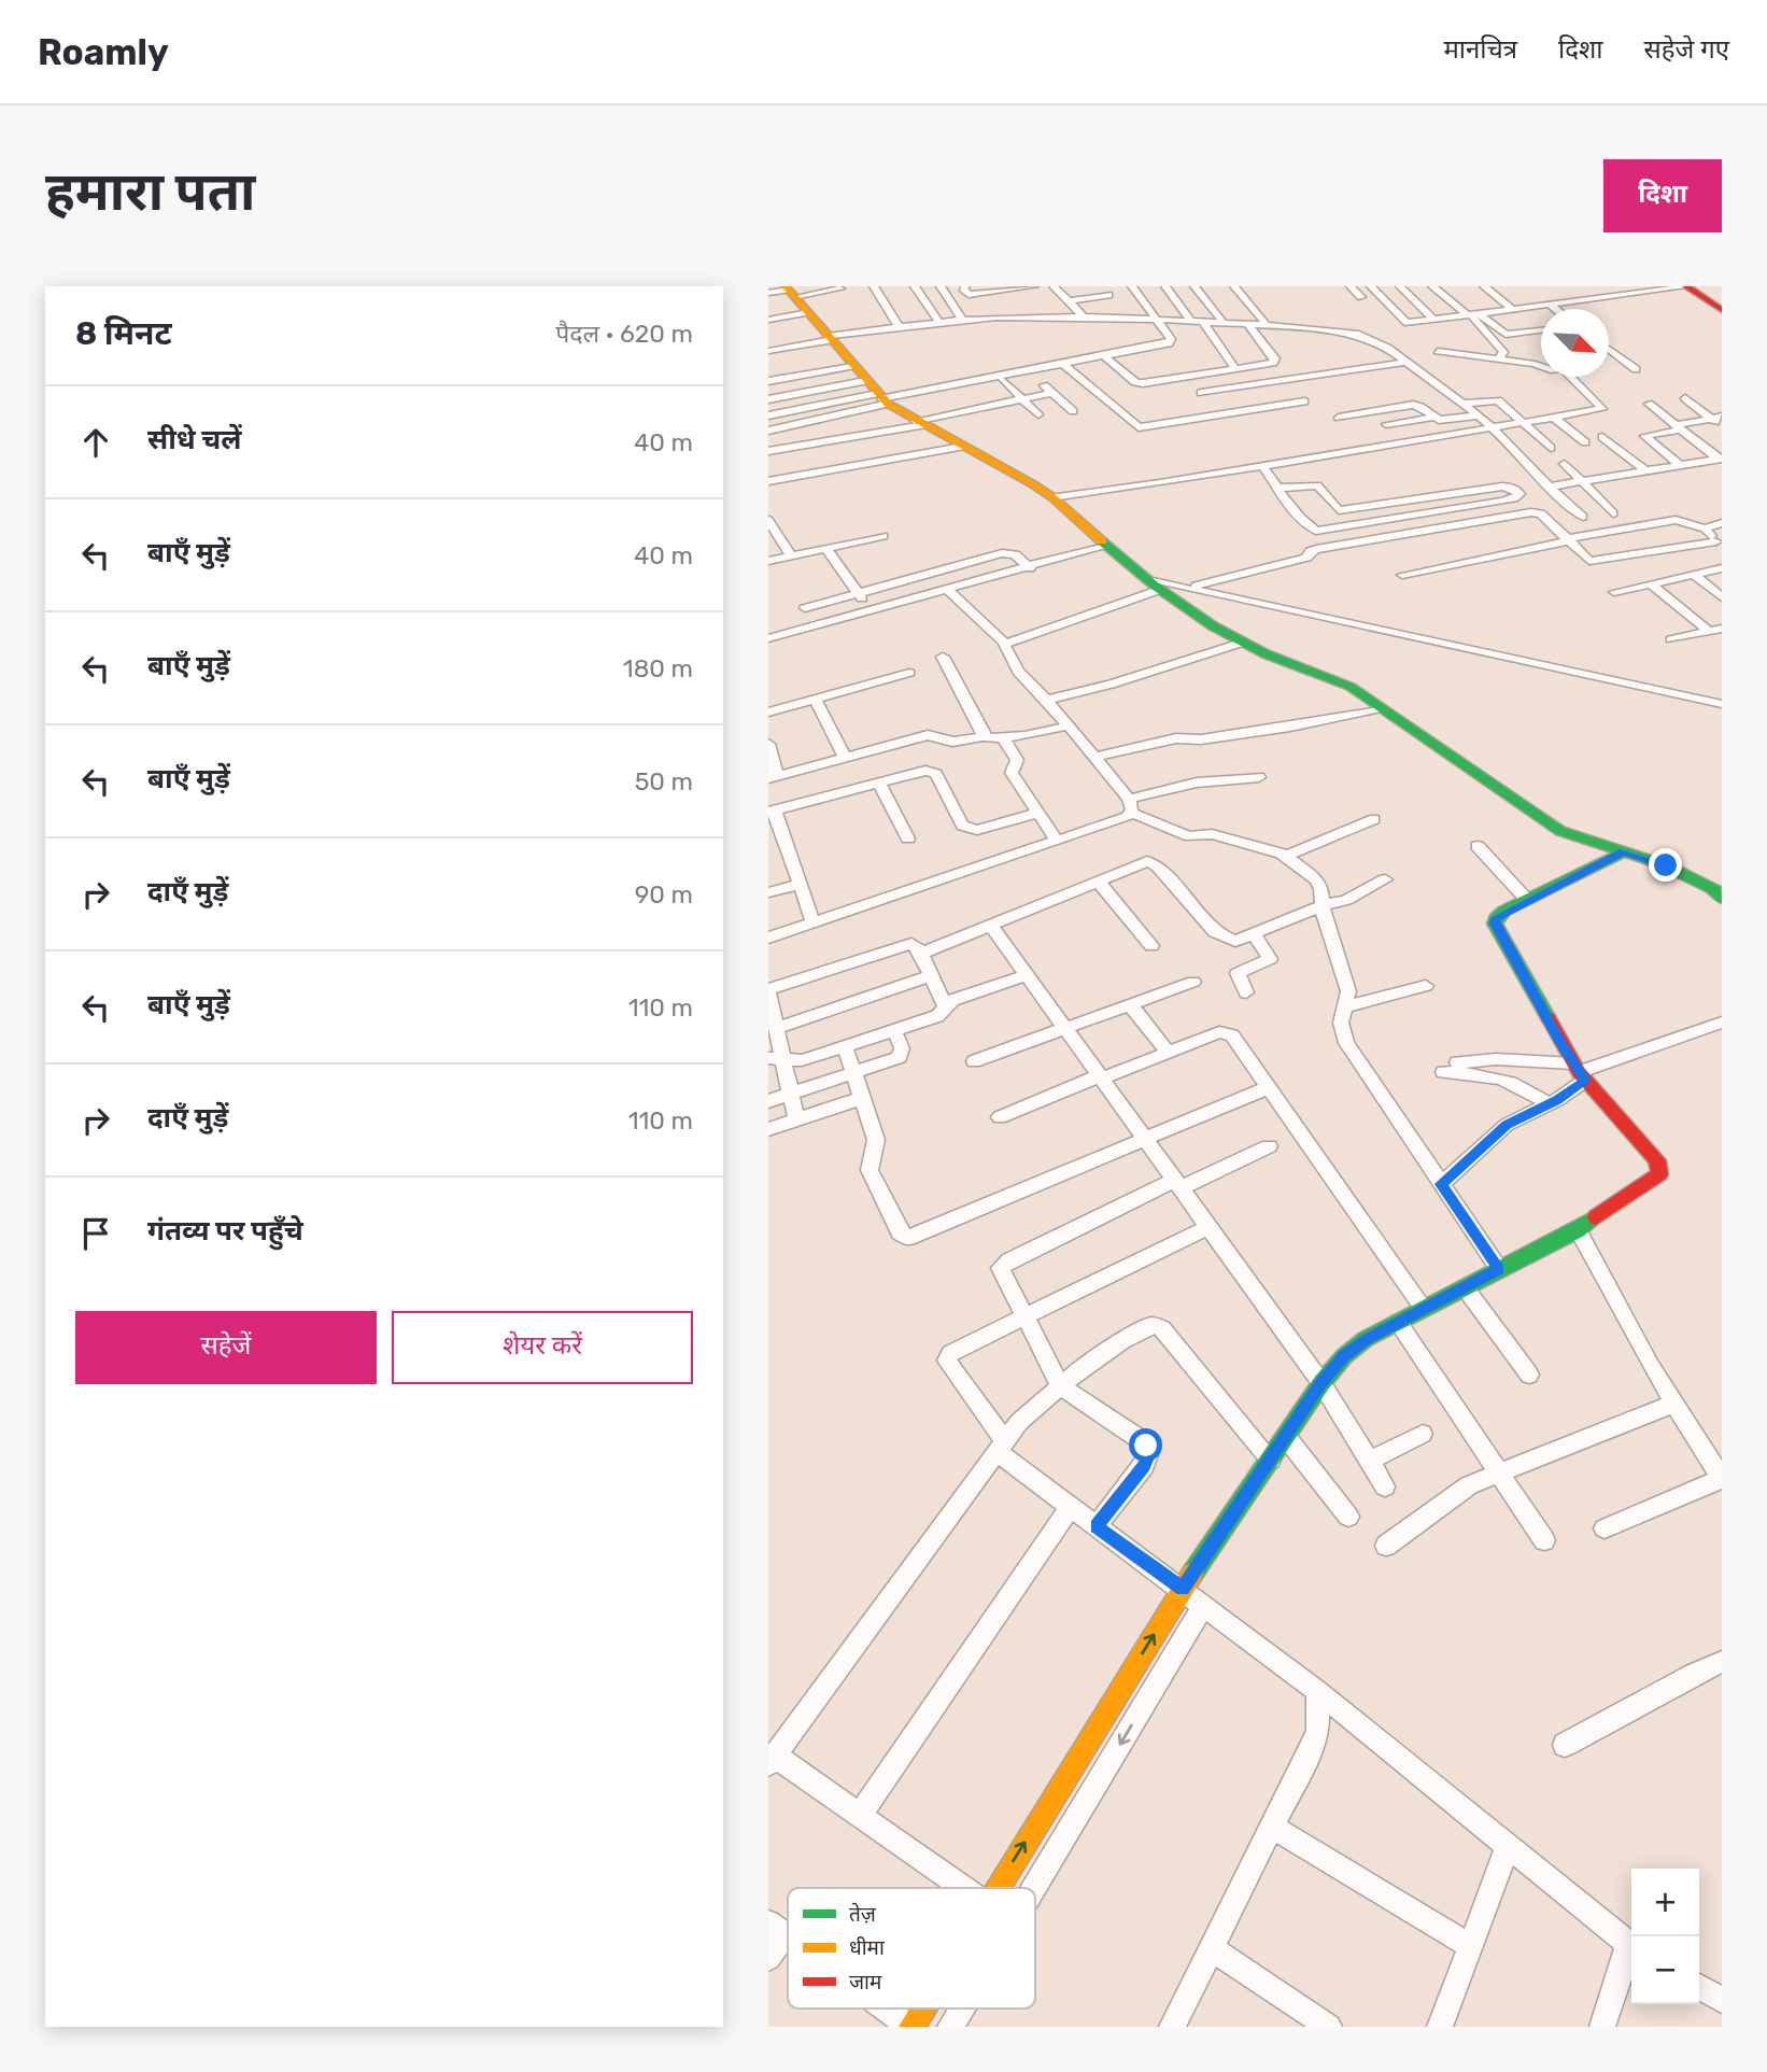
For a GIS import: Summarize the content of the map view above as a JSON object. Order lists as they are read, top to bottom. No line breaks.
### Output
{"legend":["तेज़","धीमा","जाम"],"north":"bottom right","page":{"header":"Roamly","nav":["मानचित्र","दिशा","सहेजे गए"],"buttons":["दिशा",["सहेजें","शेयर करें"]],"title":"हमारा पता","heading":["8 मिनट","पैदल · 620 m"],"list":[["सीधे चलें","40 m"],["बाएँ मुड़ें","40 m"],["बाएँ मुड़ें","180 m"],["बाएँ मुड़ें","50 m"],["दाएँ मुड़ें","90 m"],["बाएँ मुड़ें","110 m"],["दाएँ मुड़ें","110 m"],"गंतव्य पर पहुँचे"],"map_buttons":["+","−"]}}
